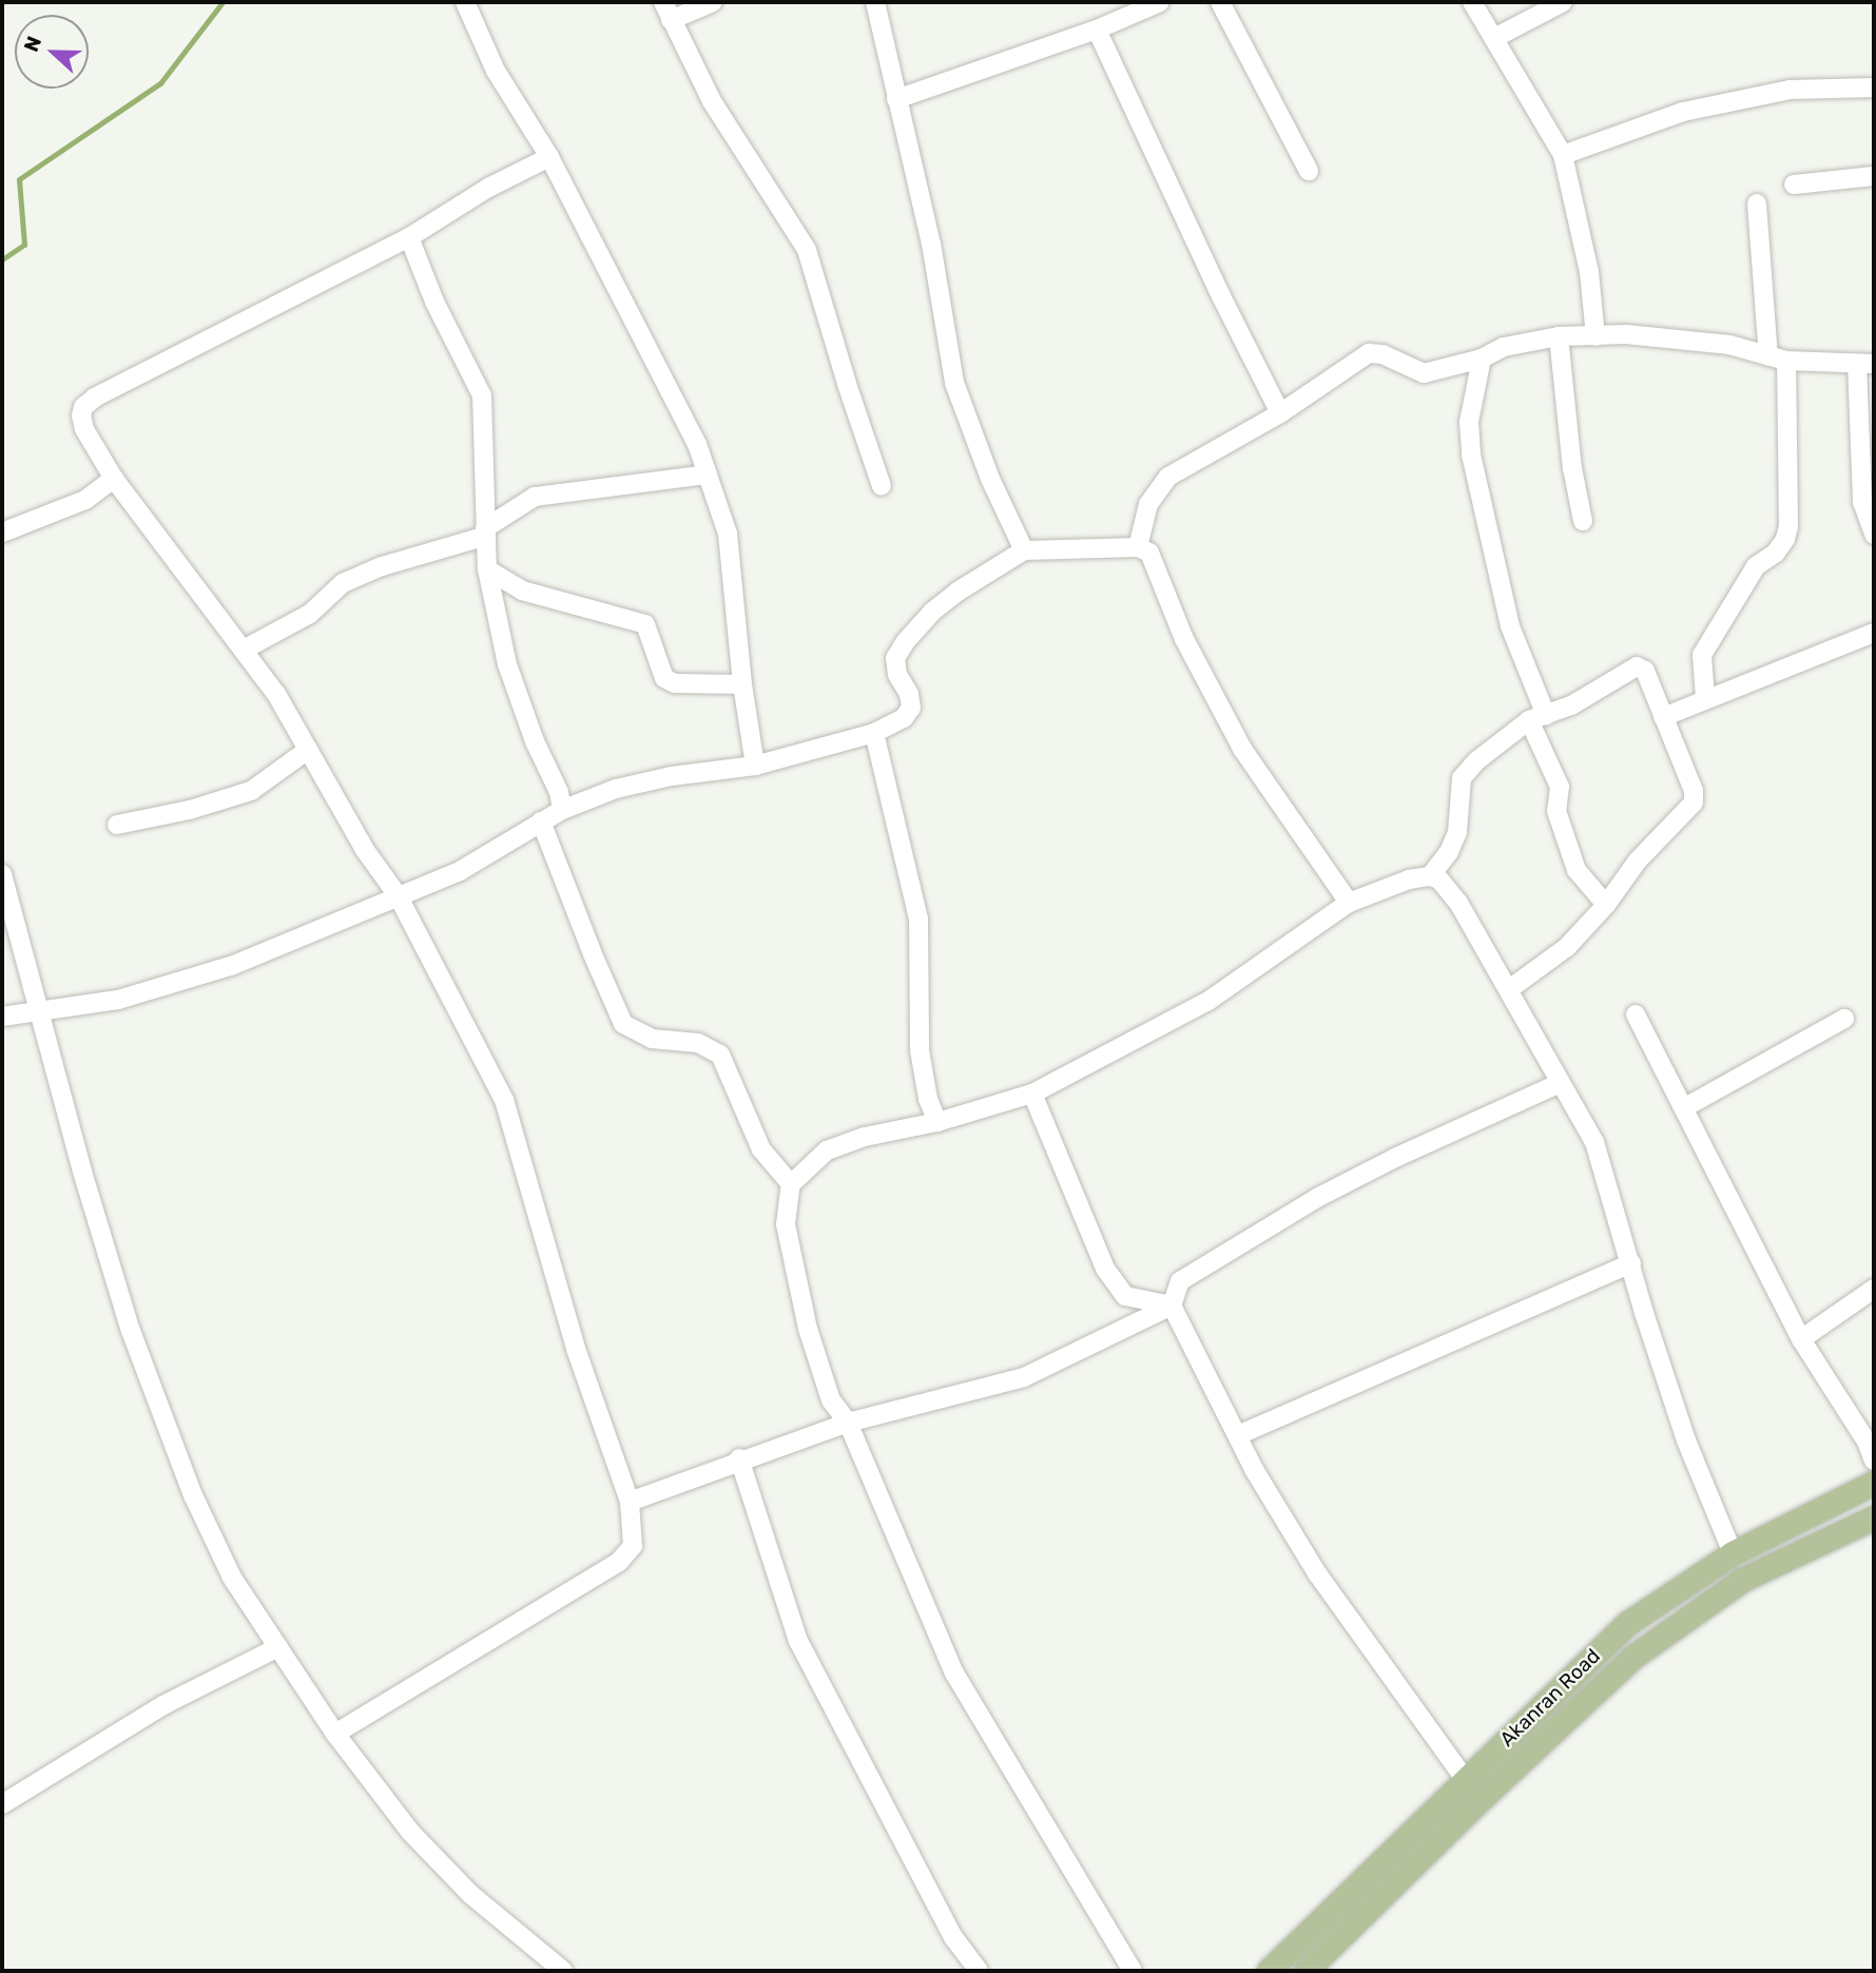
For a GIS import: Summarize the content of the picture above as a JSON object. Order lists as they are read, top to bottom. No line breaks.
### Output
{"streets":{"main road":["Akanran Road"]},"north":"left"}
